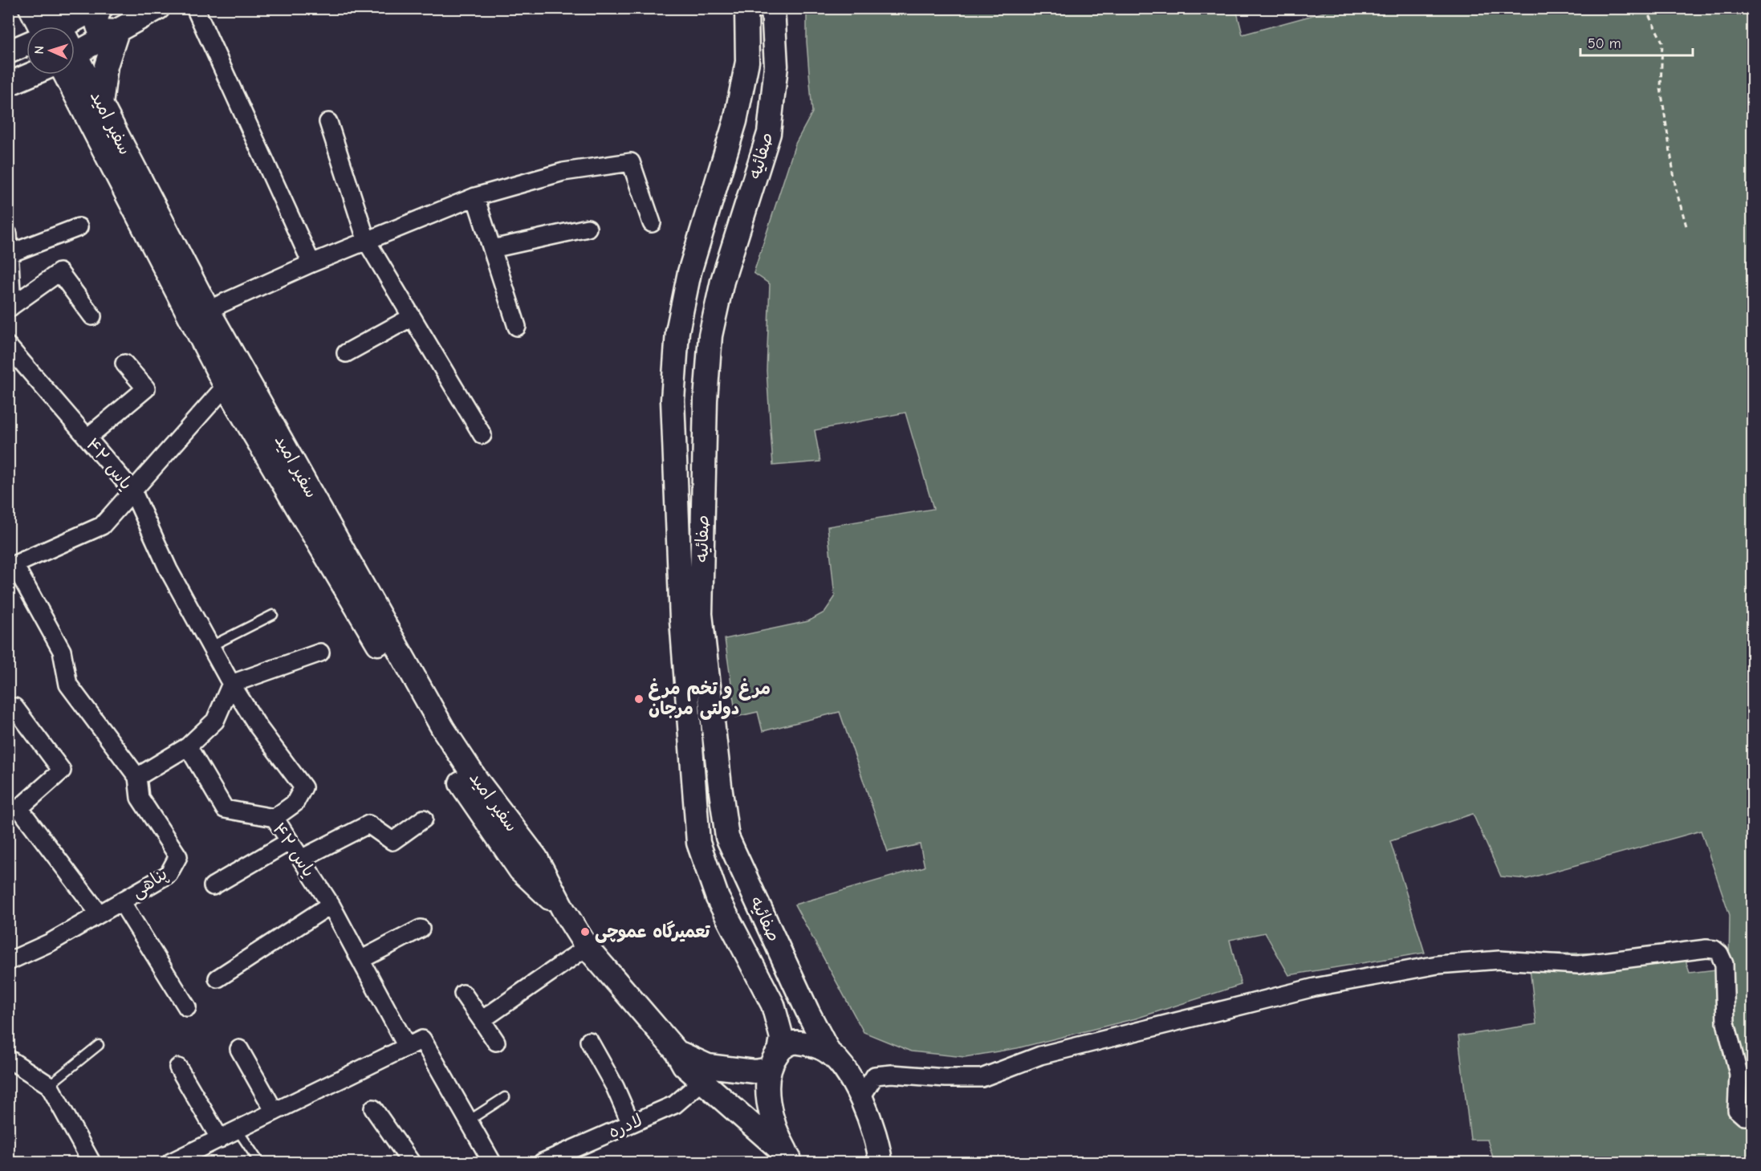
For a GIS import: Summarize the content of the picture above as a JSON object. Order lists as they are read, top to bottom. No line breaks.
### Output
{"streets":{"street":["سفیر امید","صفائیه","یاس ۴۲","پناهی","لادره"]},"crossings":[["سفیر امید","صفائیه"],["سفیر امید","لادره"]],"places":["مرغ و تخم مرغ دولتی مرجان","تعمیرگاه عموچی"],"scale_bar":"50 m","north":"left"}
